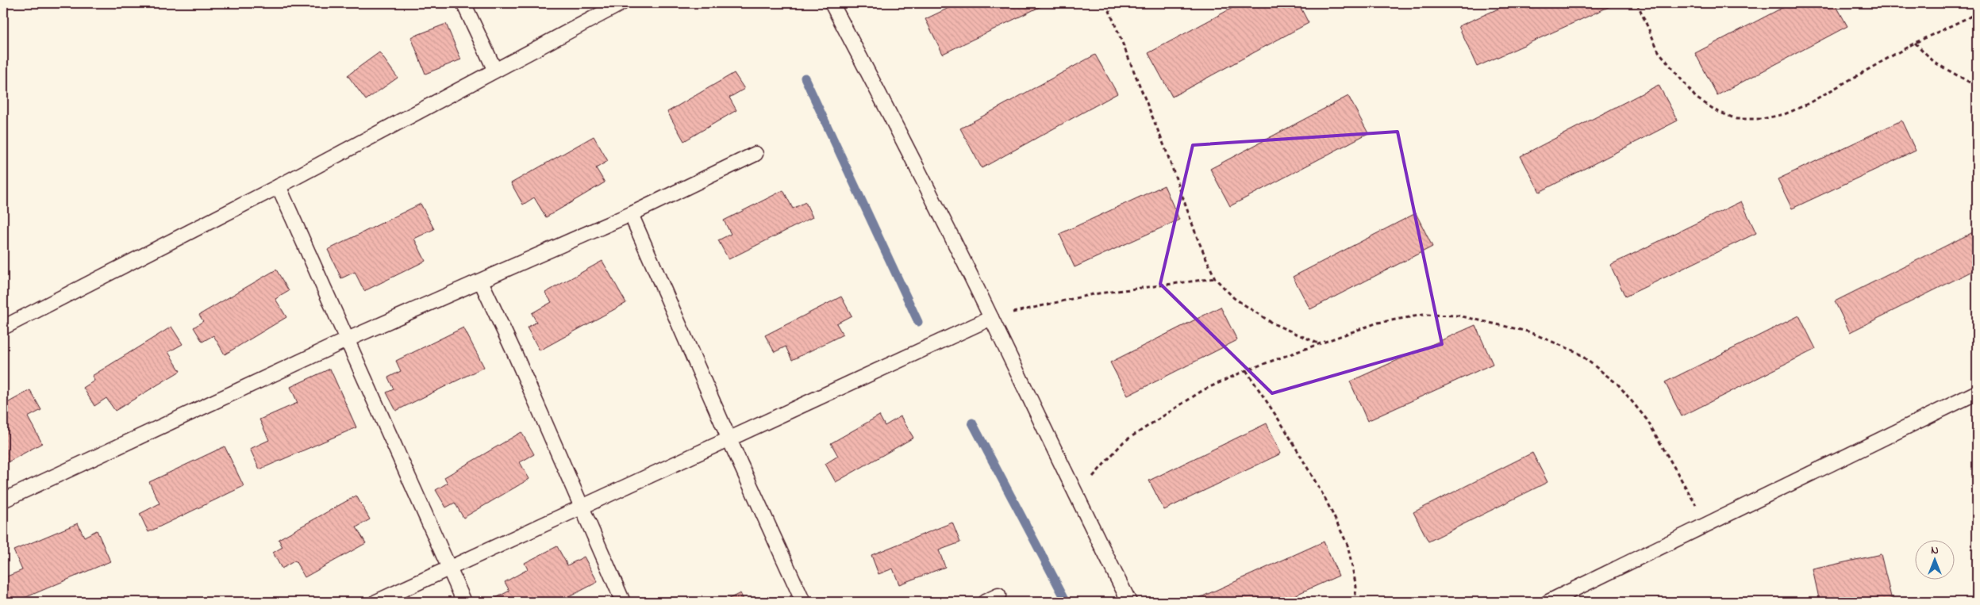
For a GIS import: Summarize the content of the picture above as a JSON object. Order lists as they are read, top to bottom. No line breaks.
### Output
{"north":"top"}
